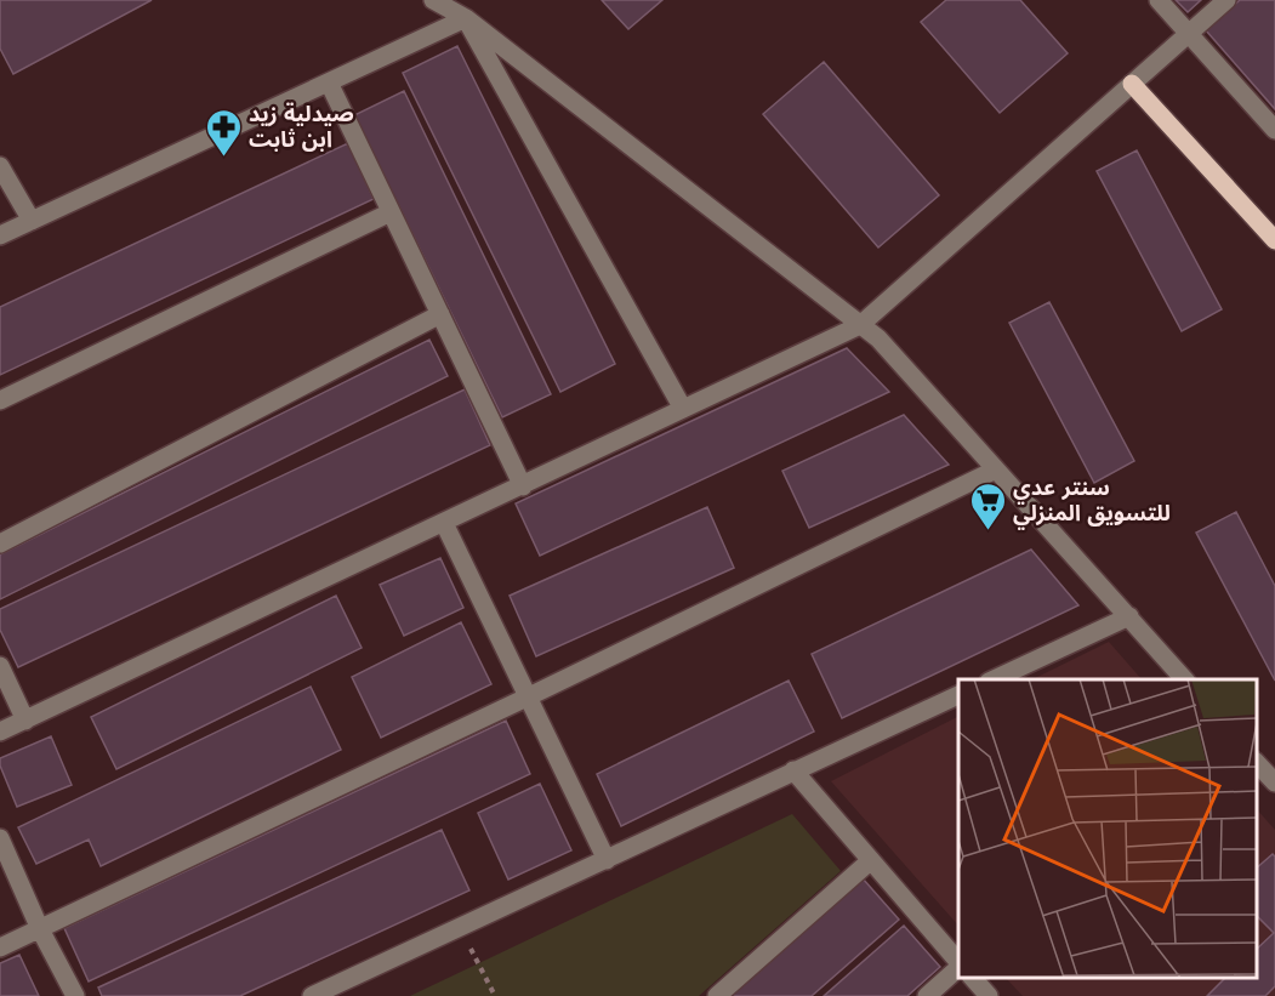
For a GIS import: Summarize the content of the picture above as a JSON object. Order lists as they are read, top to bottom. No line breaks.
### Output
{"places":{"pharmacy":["صيدلية زيد ابن ثابت"],"supermarket":["سنتر عدي للتسويق المنزلي"]}}
